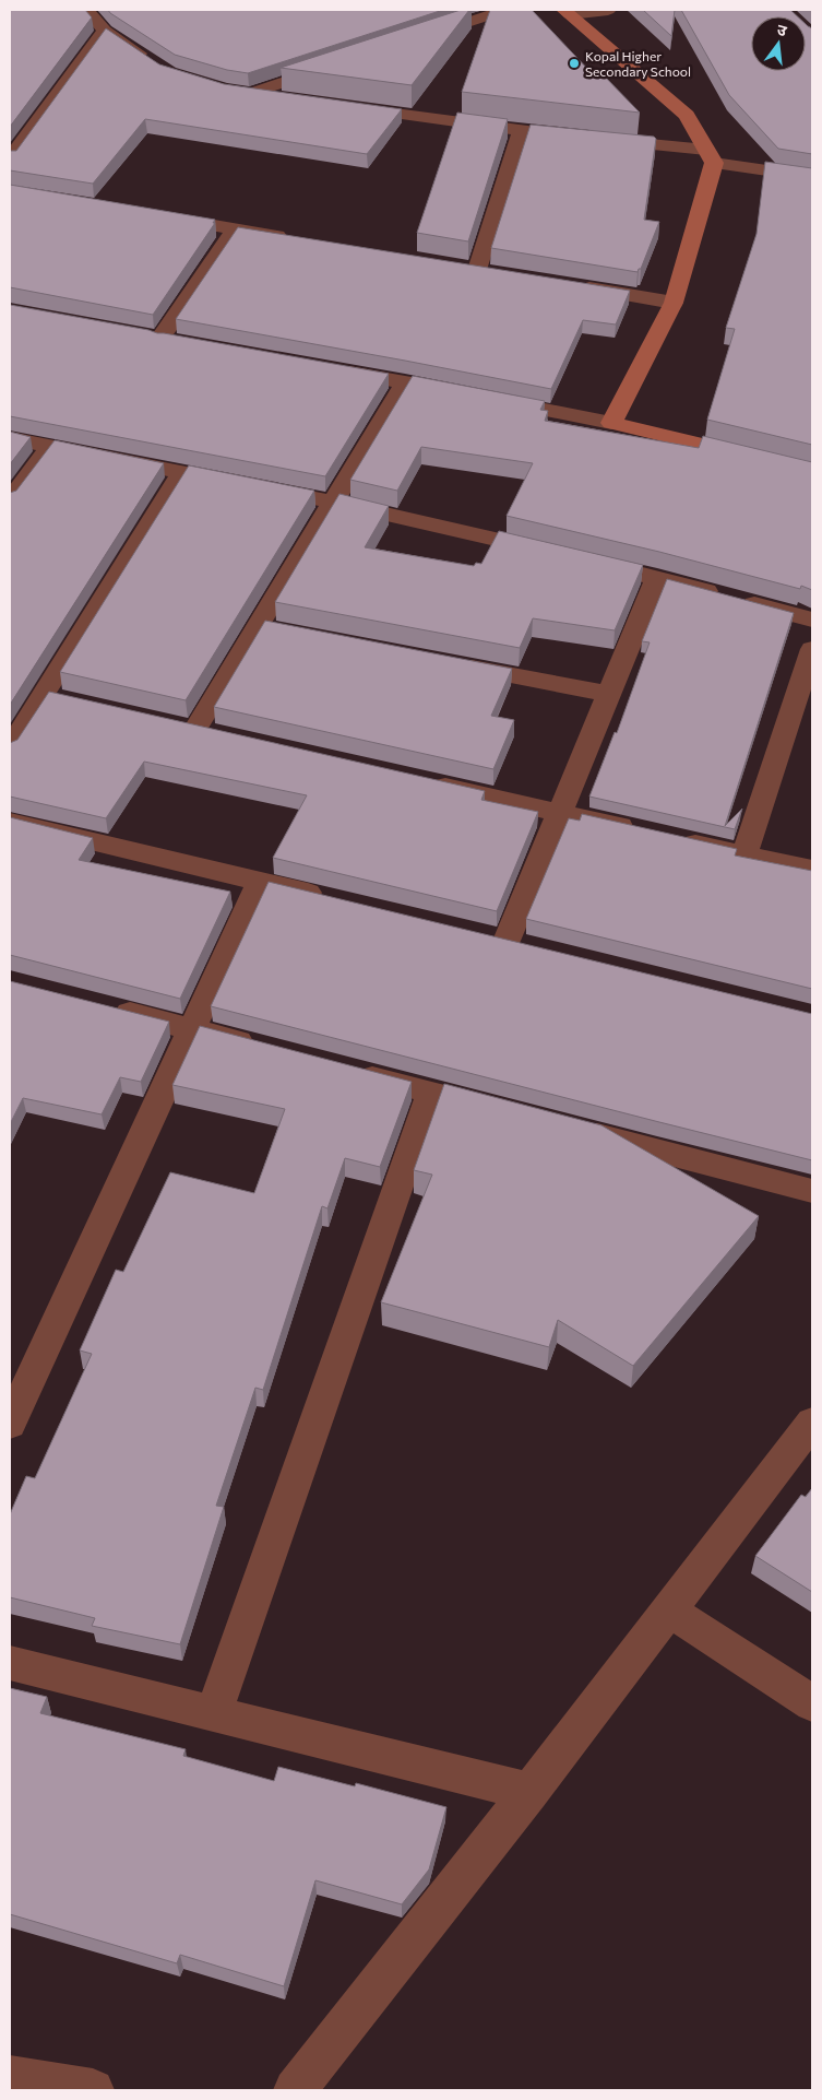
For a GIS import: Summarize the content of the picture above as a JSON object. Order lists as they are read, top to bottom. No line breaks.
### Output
{"places":["Kopal Higher Secondary School"],"north":"top"}
